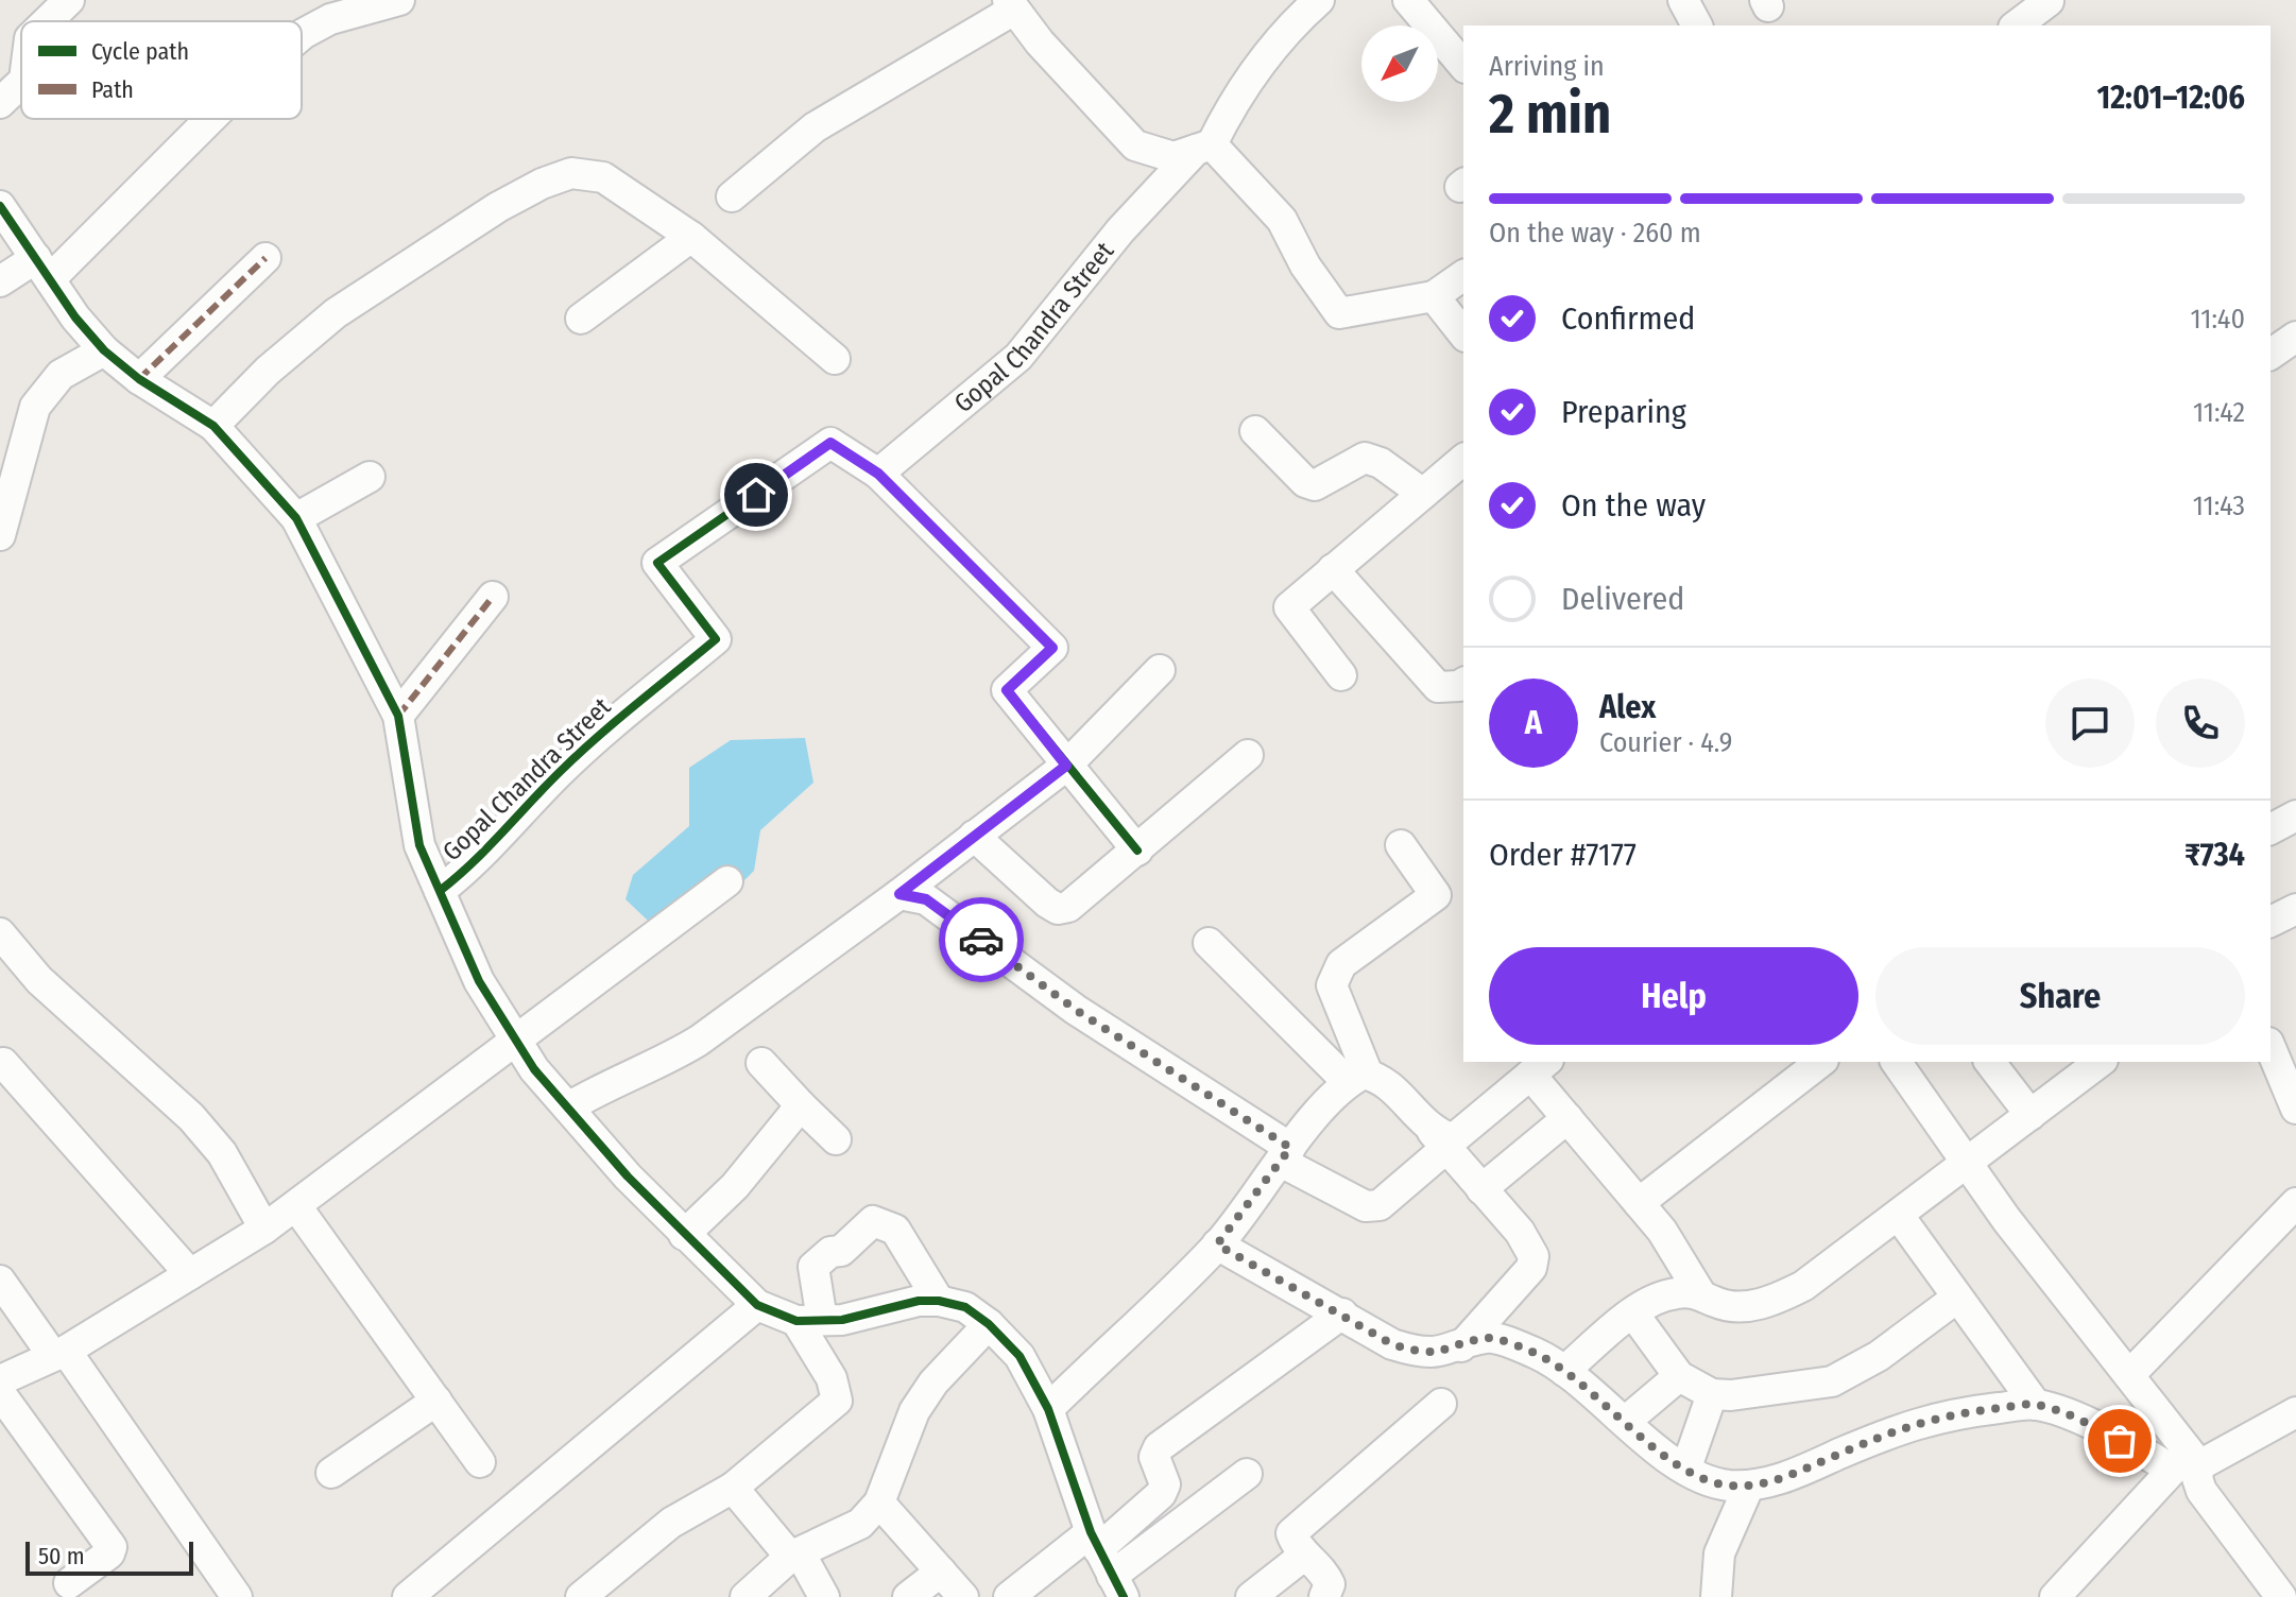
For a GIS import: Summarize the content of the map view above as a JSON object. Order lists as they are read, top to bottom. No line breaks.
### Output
{"streets":{"street":["Gopal Chandra Street"]},"legend":["Cycle path","Path"],"scale_bar":"50 m","north":"bottom left","page":{"heading":["2 min","Arriving in","12:01–12:06"],"panel":["Alex","Courier · 4.9","Order #7177","₹734"],"bar":"On the way · 260 m","list":[["Confirmed","11:40"],["Preparing","11:42"],["On the way","11:43"],"Delivered"],"round":"A","buttons":["Help","Share"],"scale":"50 m"}}
